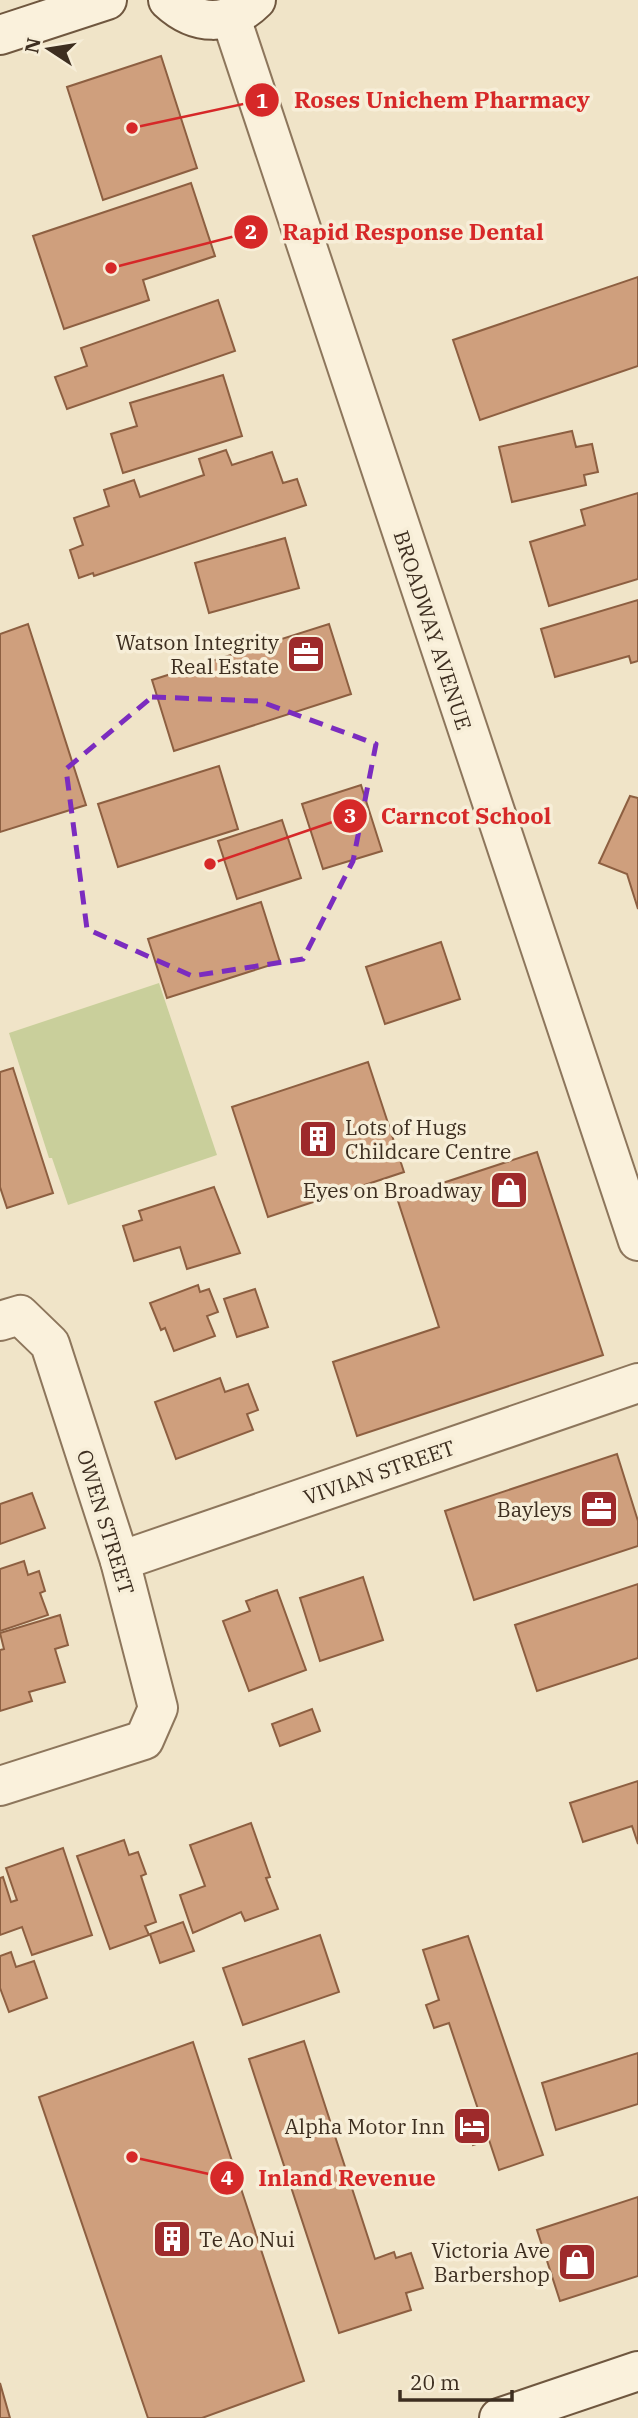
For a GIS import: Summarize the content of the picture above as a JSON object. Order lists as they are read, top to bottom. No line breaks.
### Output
{"streets":{"street":["BROADWAY AVENUE","VIVIAN STREET","OWEN STREET"]},"crossings":[["VIVIAN STREET","OWEN STREET"]],"places":{"other":["Roses Unichem Pharmacy","Rapid Response Dental","Carncot School","Inland Revenue"],"office":["Watson Integrity Real Estate","Bayleys"],"building":["Lots of Hugs Childcare Centre","Te Ao Nui"],"shop":["Eyes on Broadway","Victoria Ave Barbershop"],"hotel":["Alpha Motor Inn"]},"scale_bar":"20 m","north":"left"}
